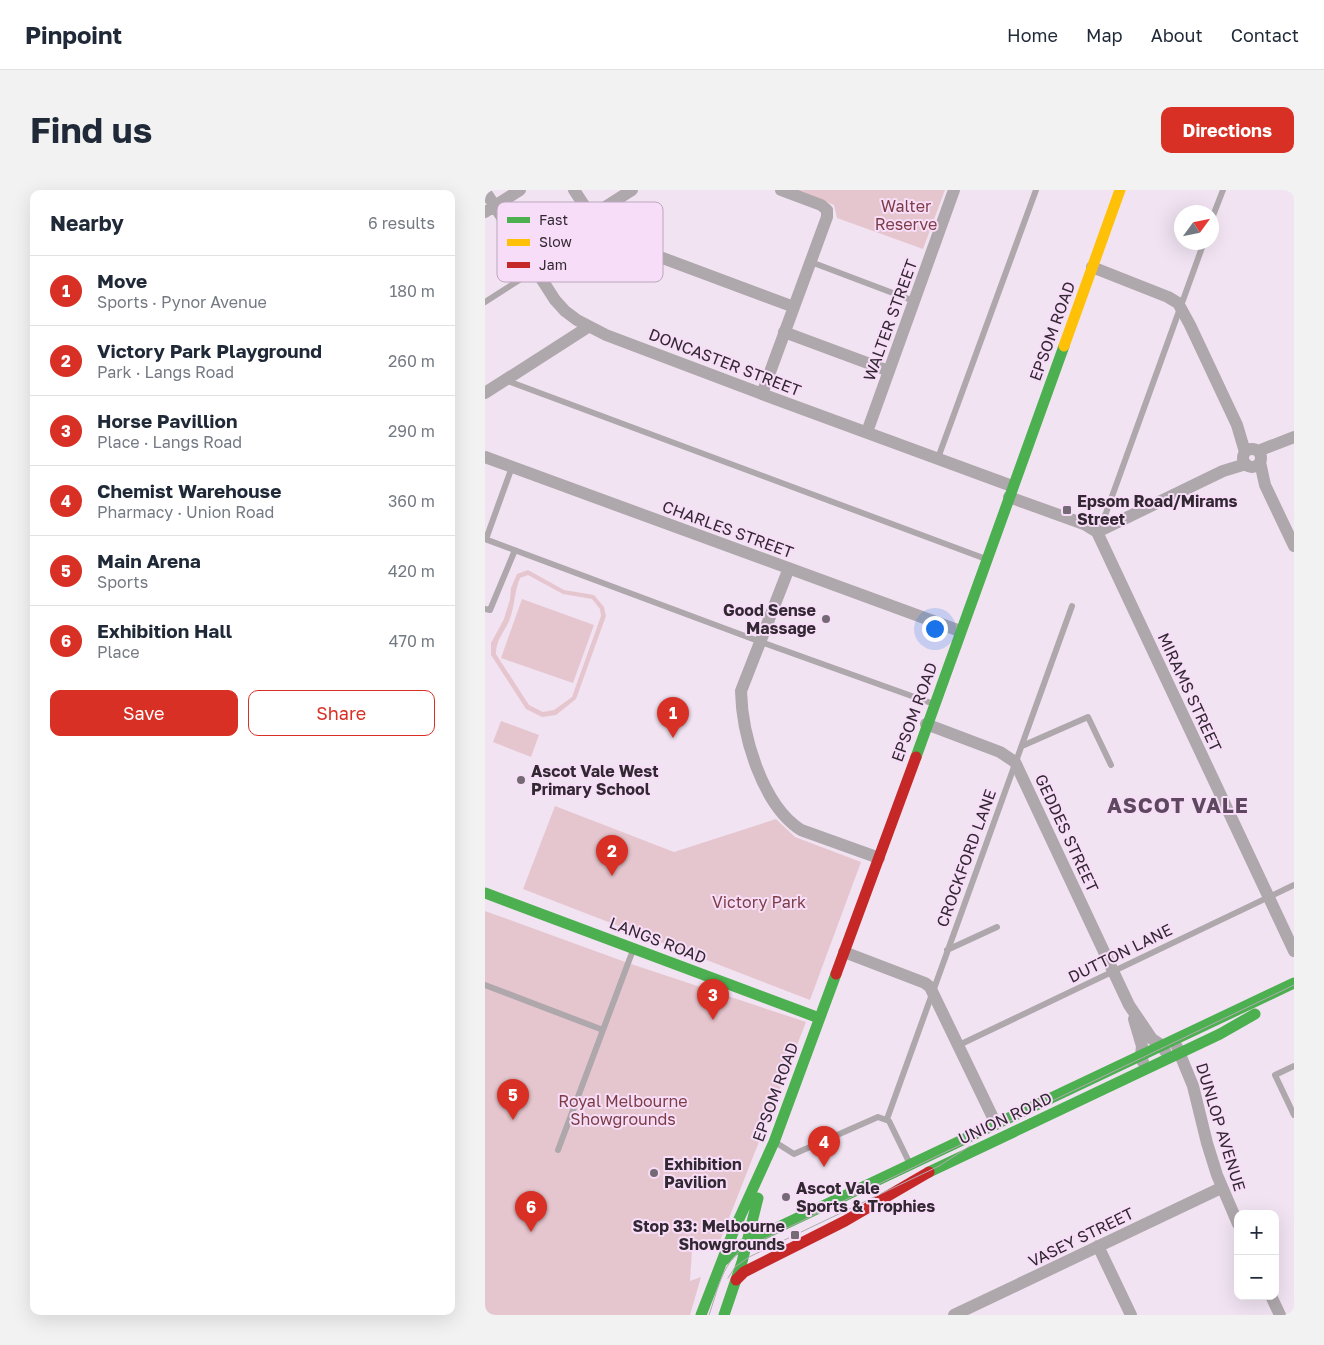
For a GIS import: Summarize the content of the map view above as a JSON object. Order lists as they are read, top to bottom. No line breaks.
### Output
{"streets":{"main road":["EPSOM ROAD","LANGS ROAD","UNION ROAD"],"street":["WALTER STREET","DONCASTER STREET","CHARLES STREET","MIRAMS STREET","GEDDES STREET","DUNLOP AVENUE","VASEY STREET"],"lane":["CROCKFORD LANE","DUTTON LANE"]},"crossings":[["WALTER STREET","DONCASTER STREET"],["EPSOM ROAD","DONCASTER STREET"],["EPSOM ROAD","CHARLES STREET"],["EPSOM ROAD","GEDDES STREET"],["EPSOM ROAD","LANGS ROAD"],["EPSOM ROAD","UNION ROAD"],["MIRAMS STREET","DUTTON LANE"],["GEDDES STREET","CROCKFORD LANE"],["GEDDES STREET","DUTTON LANE"],["GEDDES STREET","UNION ROAD"],["GEDDES STREET","DUNLOP AVENUE"],["UNION ROAD","DUNLOP AVENUE"],["DUNLOP AVENUE","VASEY STREET"]],"districts":["ASCOT VALE"],"parks":["Walter Reserve","Victory Park","Royal Melbourne Showgrounds"],"places":{"transit":["Epsom Road/Mirams Street","Stop 33: Melbourne Showgrounds"],"other":["Good Sense Massage","Ascot Vale West Primary School","Exhibition Pavilion","Ascot Vale Sports & Trophies"]},"legend":["Fast","Slow","Jam"],"north":"top right","page":{"header":"Pinpoint","nav":["Home","Map","About","Contact"],"buttons":["Directions",["Save","Share"]],"title":"Find us","heading":["Nearby","6 results"],"list":[{"mark":"1","name":"Move","note":"Sports · Pynor Avenue","value":"180 m"},{"mark":"2","name":"Victory Park Playground","note":"Park · Langs Road","value":"260 m"},{"mark":"3","name":"Horse Pavillion","note":"Place · Langs Road","value":"290 m"},{"mark":"4","name":"Chemist Warehouse","note":"Pharmacy · Union Road","value":"360 m"},{"mark":"5","name":"Main Arena","note":"Sports","value":"420 m"},{"mark":"6","name":"Exhibition Hall","note":"Place","value":"470 m"}],"pins":["1","2","3","5","4","6"],"map_buttons":["+","−"]}}
